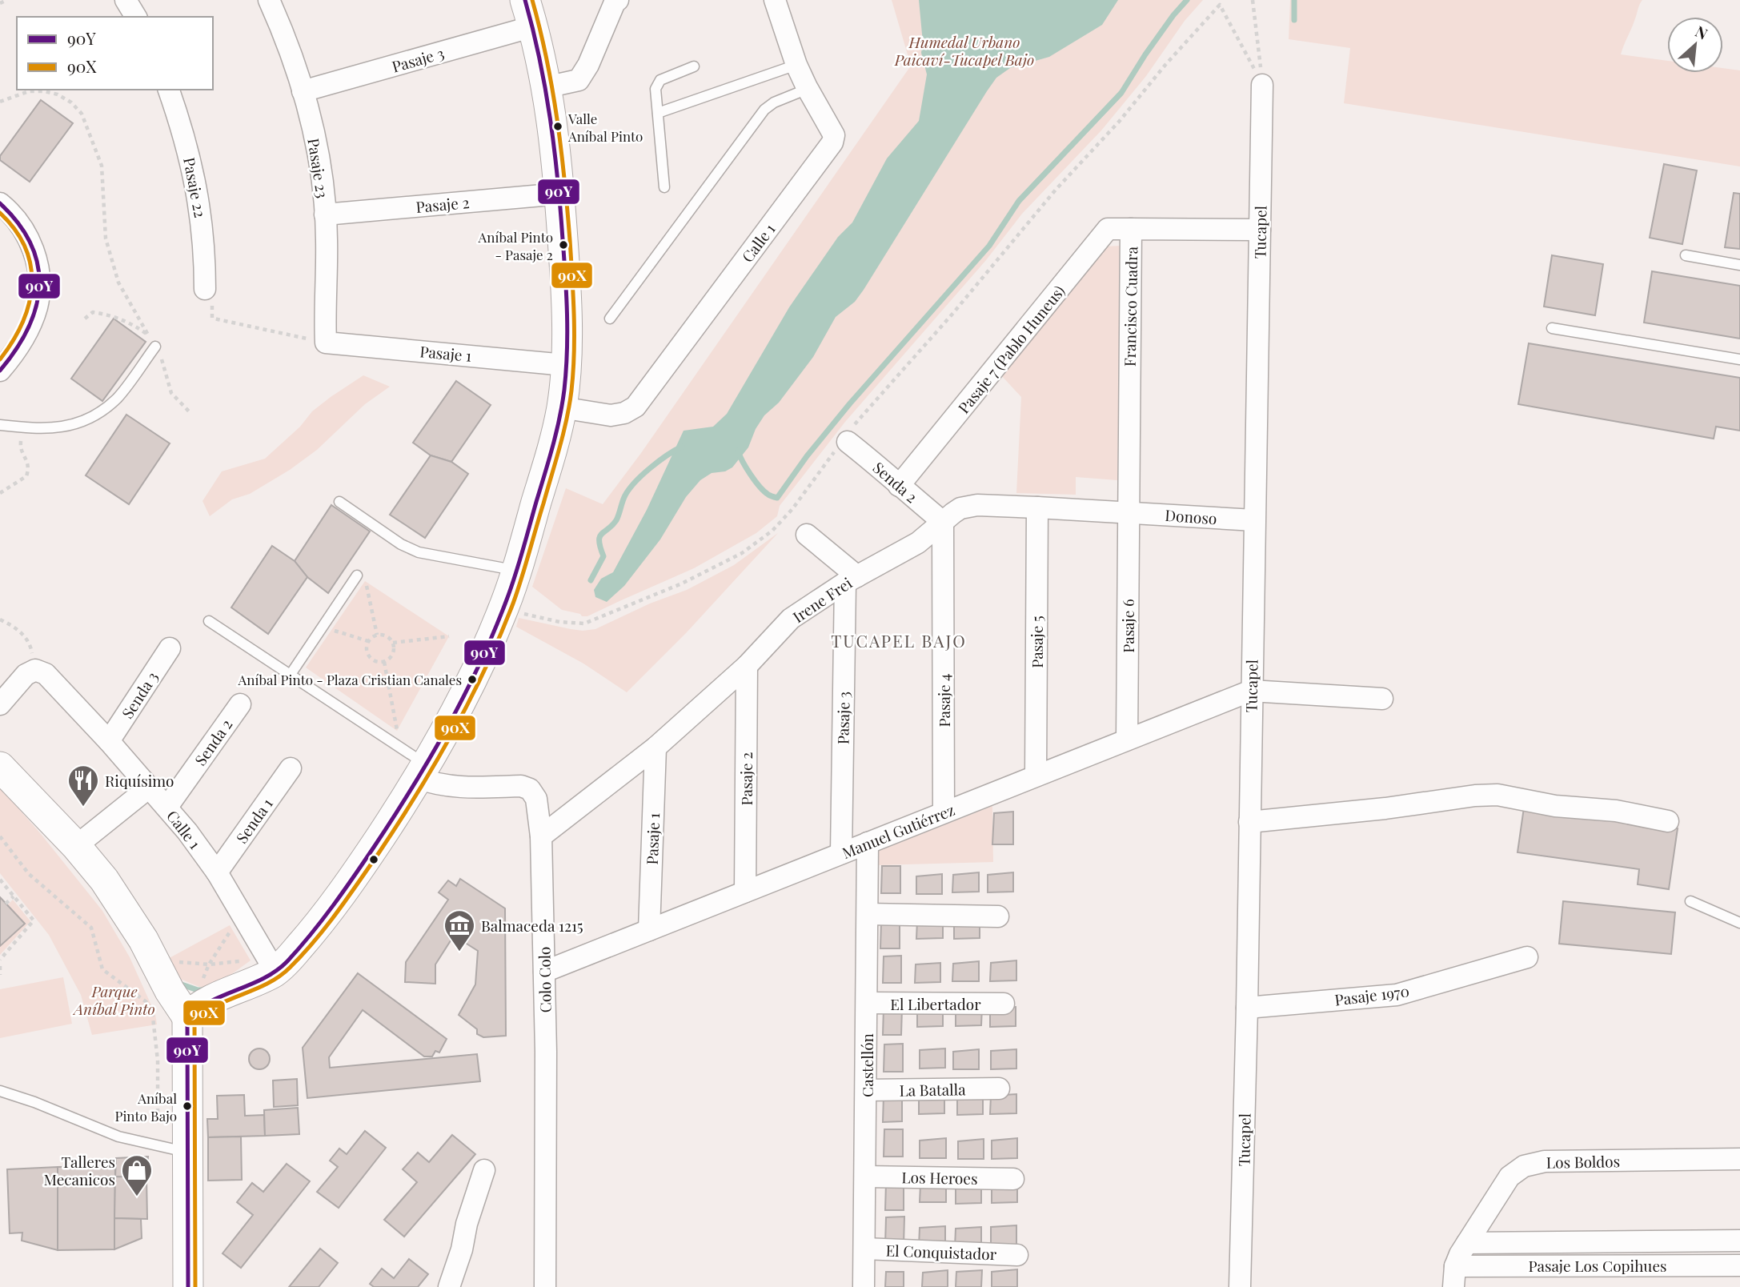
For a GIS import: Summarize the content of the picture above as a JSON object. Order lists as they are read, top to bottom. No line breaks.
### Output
{"streets":{"street":["Pasaje 3","Pasaje 23","Pasaje 22","Pasaje 2","Tucapel","Calle 1","Francisco Cuadra","Pasaje 7 (Pablo Huneus)","Pasaje 1","Senda 2","Donoso","Irene Frei","Pasaje 6","Pasaje 5","Senda 3","Pasaje 4","Senda 1","Manuel Gutiérrez","Colo Colo","Pasaje 1970","El Libertador","Castellón","La Batalla","Los Boldos","Los Heroes","El Conquistador","Pasaje Los Copihues"]},"crossings":[["Pasaje 3","Pasaje 23"],["Pasaje 3","Irene Frei"],["Pasaje 3","Manuel Gutiérrez"],["Pasaje 23","Pasaje 2"],["Pasaje 23","Pasaje 1"],["Pasaje 2","Irene Frei"],["Pasaje 2","Manuel Gutiérrez"],["Tucapel","Francisco Cuadra"],["Tucapel","Donoso"],["Tucapel","Manuel Gutiérrez"],["Tucapel","Pasaje 1970"],["Calle 1","Senda 2"],["Calle 1","Senda 3"],["Calle 1","Senda 1"],["Francisco Cuadra","Pasaje 7 (Pablo Huneus)"],["Francisco Cuadra","Donoso"],["Francisco Cuadra","Irene Frei"],["Francisco Cuadra","Pasaje 6"],["Pasaje 7 (Pablo Huneus)","Senda 2"],["Pasaje 1","Irene Frei"],["Pasaje 1","Manuel Gutiérrez"],["Senda 2","Irene Frei"],["Senda 2","Pasaje 4"],["Donoso","Irene Frei"],["Donoso","Pasaje 6"],["Irene Frei","Pasaje 6"],["Irene Frei","Pasaje 5"],["Irene Frei","Pasaje 4"],["Irene Frei","Colo Colo"],["Pasaje 6","Manuel Gutiérrez"],["Pasaje 5","Manuel Gutiérrez"],["Pasaje 4","Manuel Gutiérrez"],["Manuel Gutiérrez","Colo Colo"],["Manuel Gutiérrez","Castellón"],["El Libertador","Castellón"],["Castellón","La Batalla"],["Castellón","Los Heroes"],["Castellón","El Conquistador"],["Los Boldos","Pasaje Los Copihues"]],"districts":["TUCAPEL BAJO"],"parks":["Humedal Urbano Paicaví-Tucapel Bajo","Parque Aníbal Pinto"],"places":{"other":["Valle Aníbal Pinto","Aníbal Pinto - Pasaje 2","Aníbal Pinto - Plaza Cristian Canales","Aníbal Pinto Bajo"],"restaurant":["Riquísimo"],"museum":["Balmaceda 1215"],"shop":["Talleres Mecanicos"]},"lines":["transit line 90Y","transit line 90X"],"legend":["90Y","90X"],"north":"top right"}
